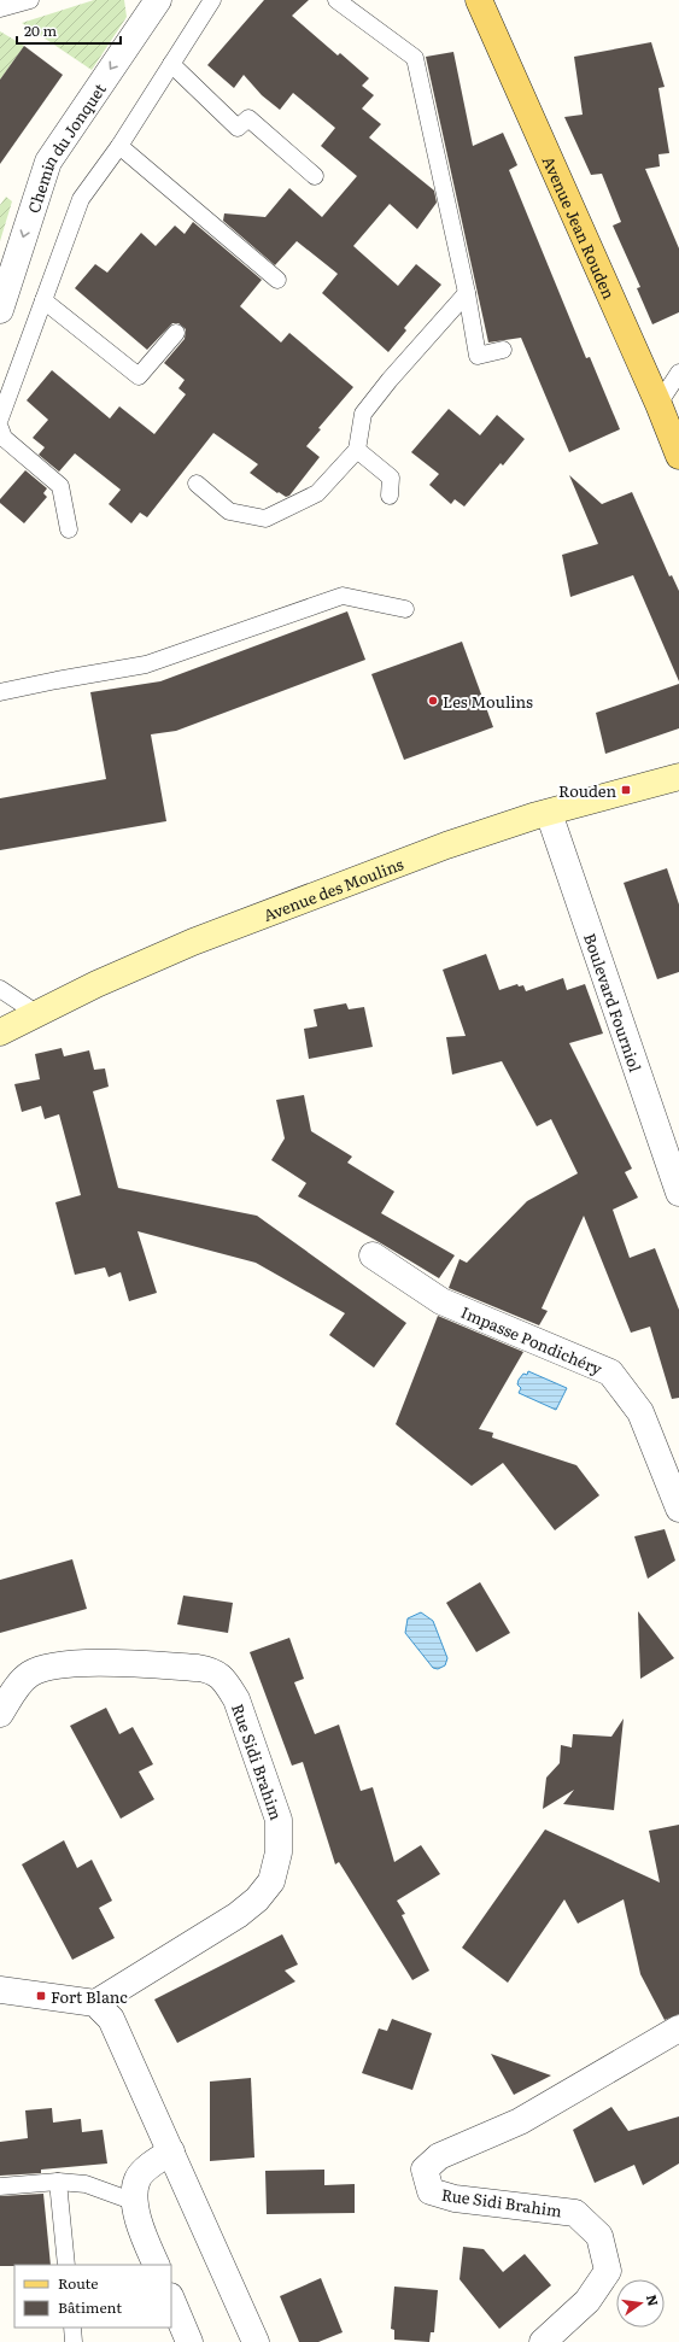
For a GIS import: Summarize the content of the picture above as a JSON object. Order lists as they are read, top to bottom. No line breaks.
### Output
{"streets":{"main road":["Avenue Jean Rouden","Avenue des Moulins"],"street":["Chemin du Jonquet","Boulevard Fourniol","Impasse Pondichéry","Rue Sidi Brahim"]},"crossings":[["Avenue des Moulins","Boulevard Fourniol"]],"one_way":["Chemin du Jonquet"],"places":{"other":["Les Moulins"],"transit":["Rouden","Fort Blanc"]},"legend":["Route","Bâtiment"],"scale_bar":"20 m","north":"right"}
